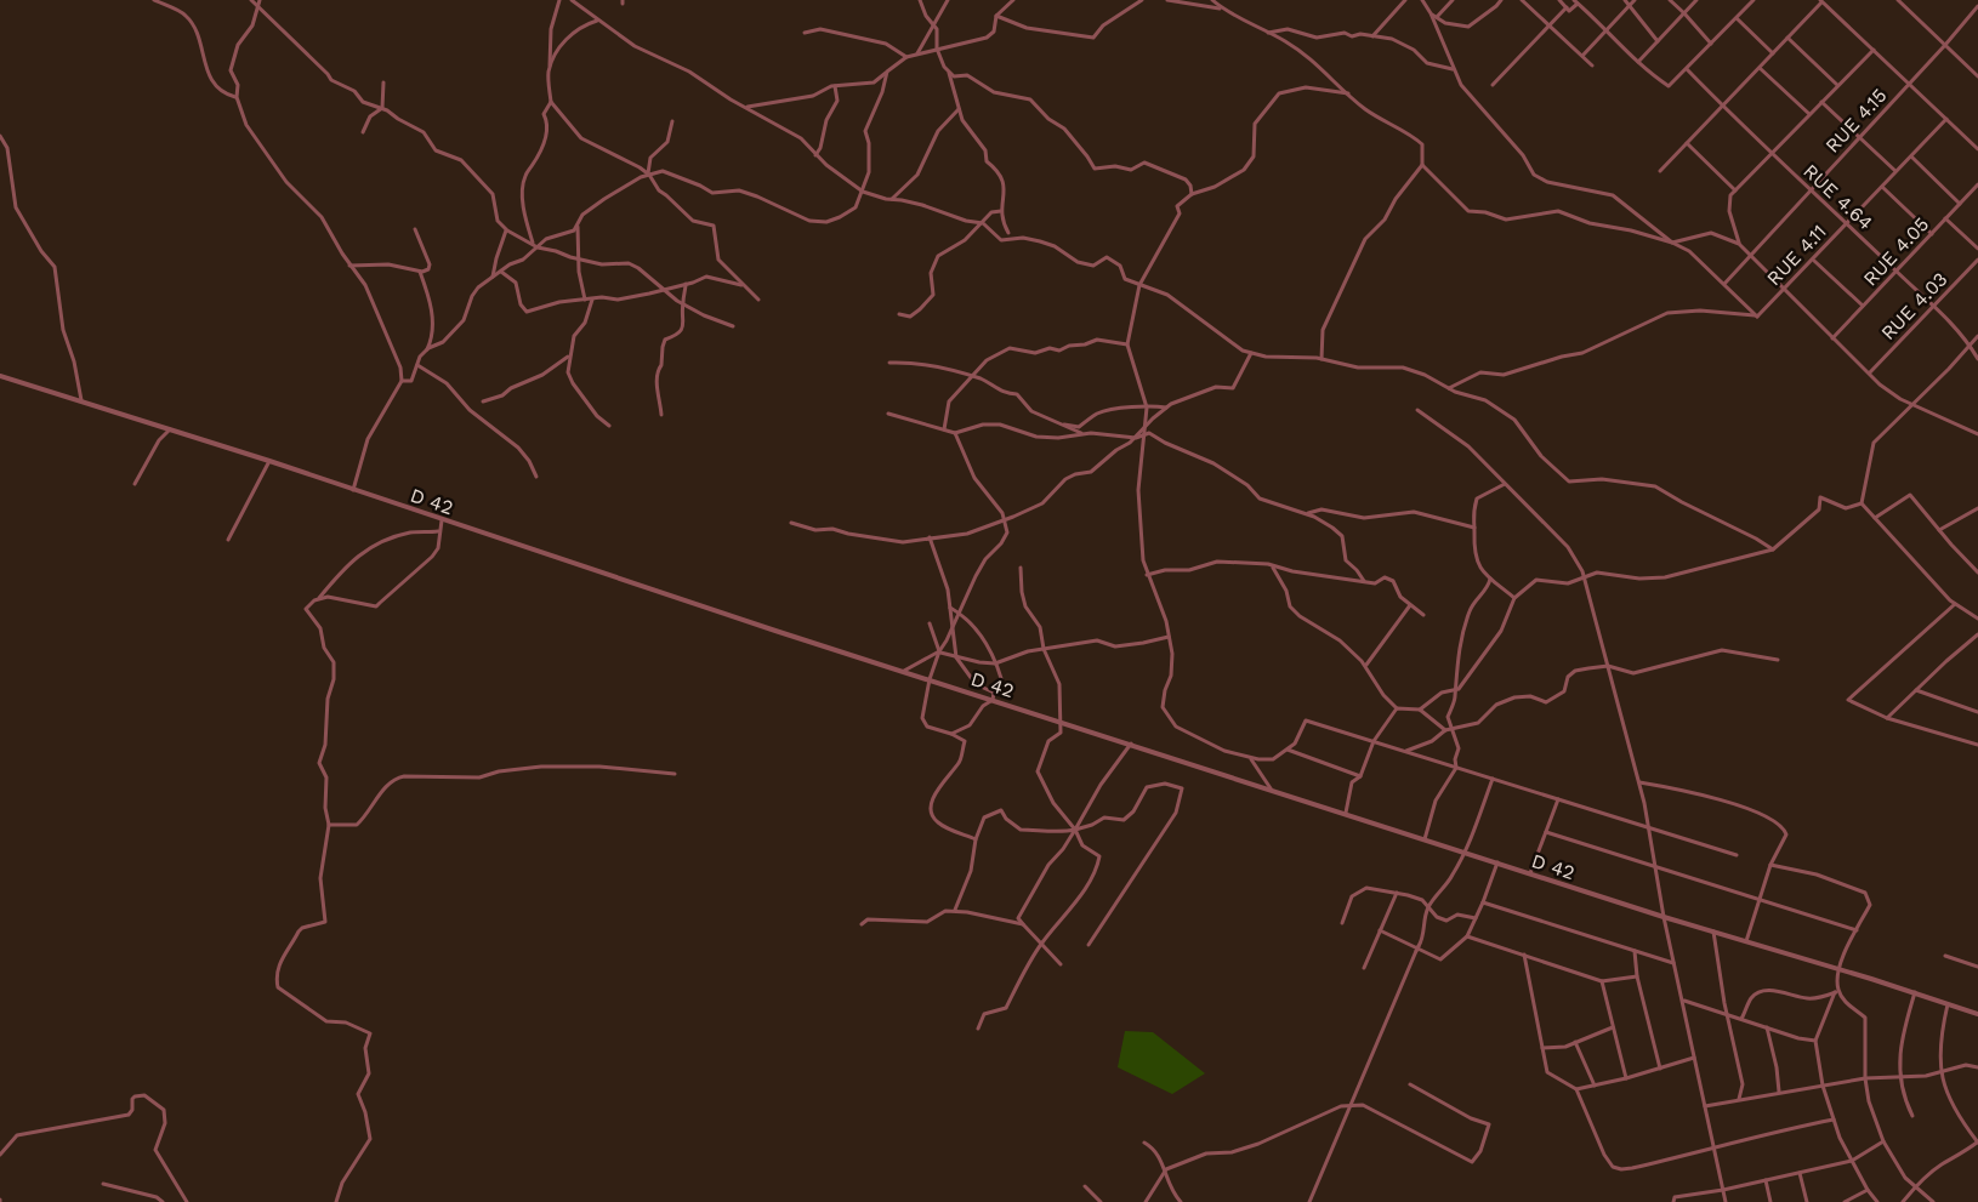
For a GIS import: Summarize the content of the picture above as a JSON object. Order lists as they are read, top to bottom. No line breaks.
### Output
{"streets":{"street":["RUE 4.15","RUE 4.64","RUE 4.05","RUE 4.11","RUE 4.03","D 42"]},"crossings":[["RUE 4.15","RUE 4.64"],["RUE 4.64","RUE 4.05"],["RUE 4.64","RUE 4.11"],["RUE 4.64","RUE 4.03"]]}
